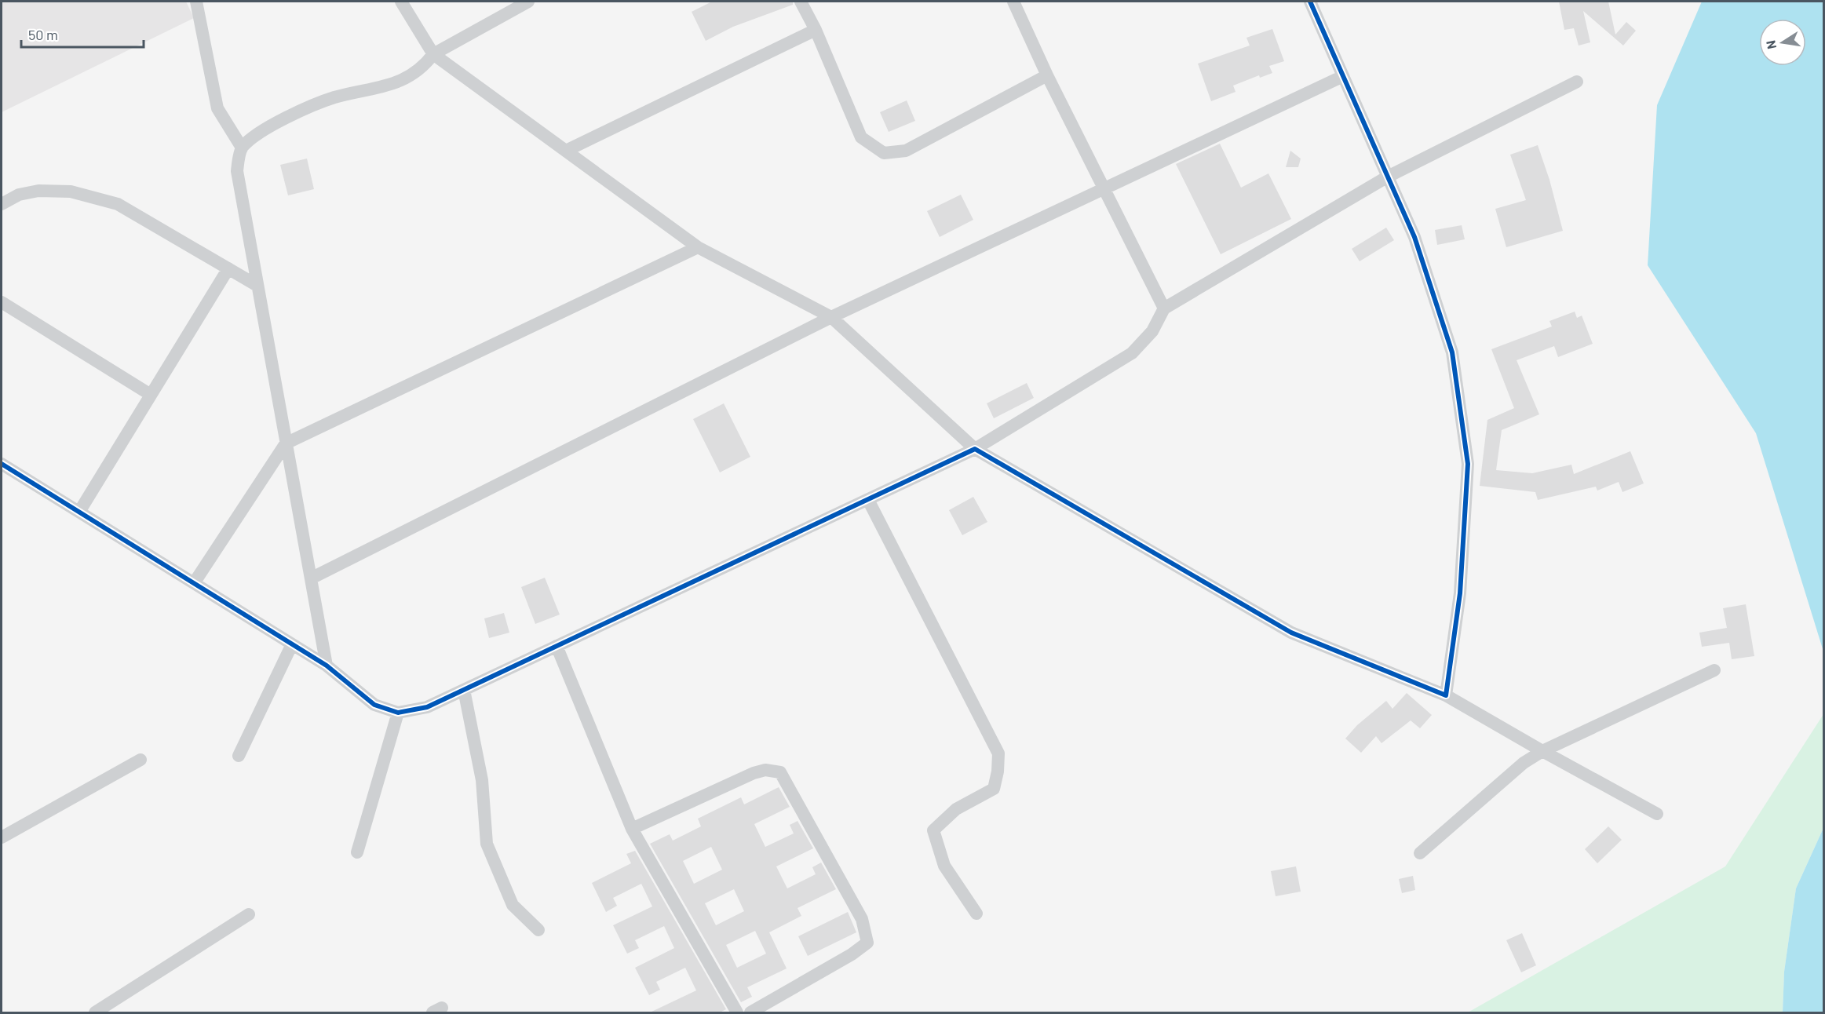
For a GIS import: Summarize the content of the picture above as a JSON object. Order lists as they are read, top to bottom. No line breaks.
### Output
{"scale_bar":"50 m","north":"left"}
